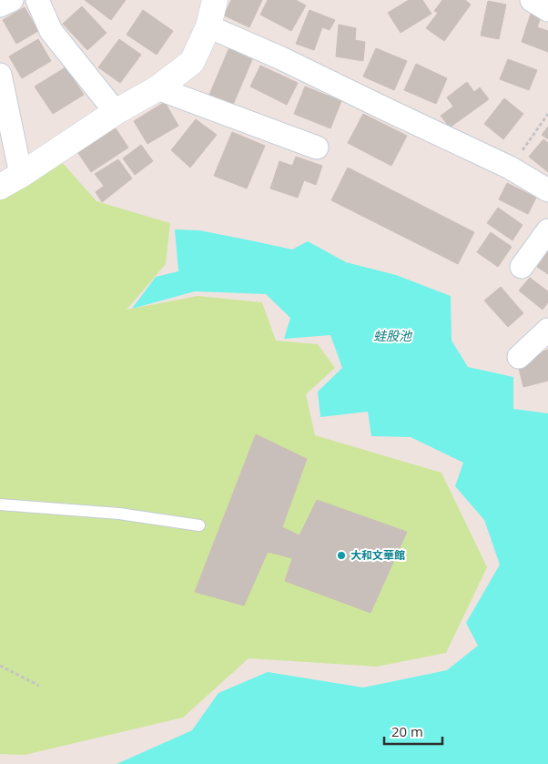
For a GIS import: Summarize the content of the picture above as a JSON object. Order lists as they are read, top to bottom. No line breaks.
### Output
{"water":["蛙股池"],"places":["大和文華館"],"scale_bar":"20 m"}
